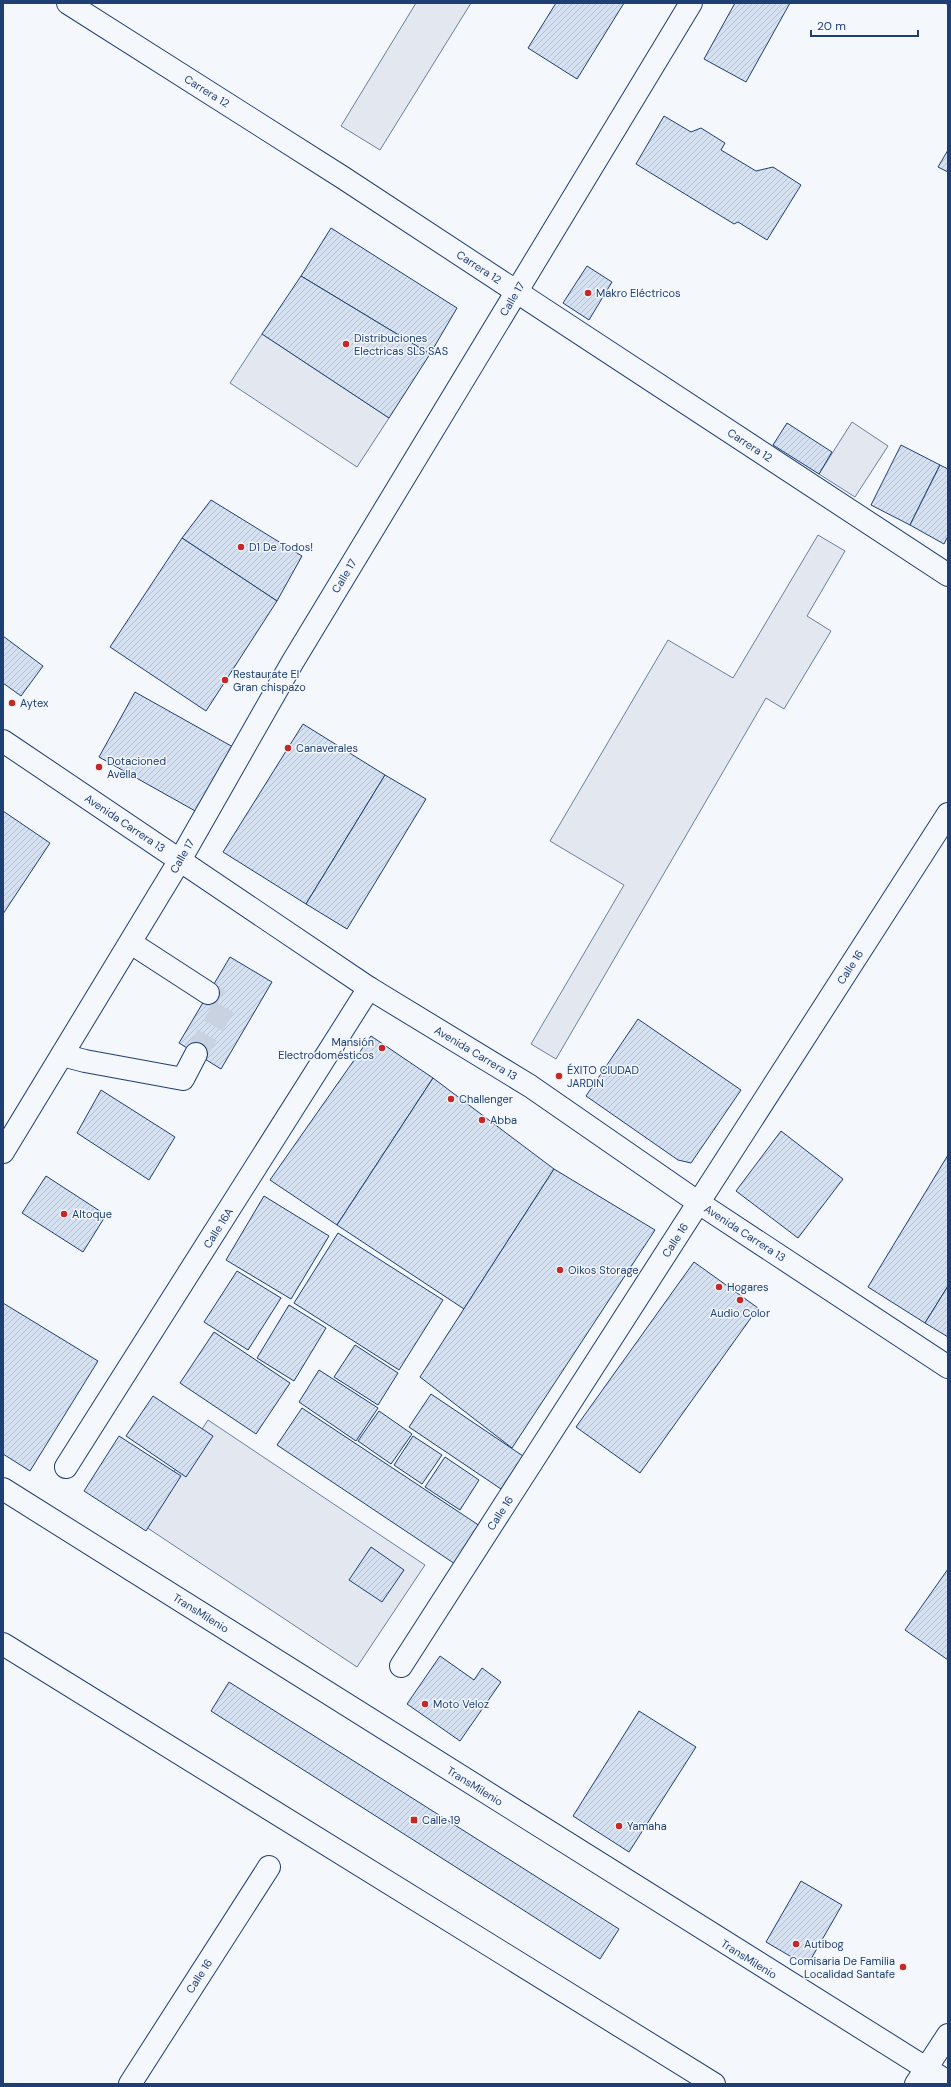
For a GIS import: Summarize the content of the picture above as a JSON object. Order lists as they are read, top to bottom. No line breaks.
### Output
{"streets":{"street":["Carrera 12","Calle 17","Avenida Carrera 13","Calle 16","Calle 16A","TransMilenio"]},"crossings":[["Carrera 12","Calle 17"],["Calle 17","Avenida Carrera 13"],["Avenida Carrera 13","Calle 16"],["Avenida Carrera 13","Calle 16A"]],"places":{"other":["Makro Eléctricos","Distribuciones Electricas SLS SAS","D1 De Todos!","Restaurate El Gran chispazo","Aytex","Canaverales","Dotacioned Avella","Mansión Electrodomésticos","ÉXITO CIUDAD JARDIN","Challenger","Abba","Altoque","Oikos Storage","Hogares","Audio Color","Moto Veloz","Yamaha","Autibog","Comisaria De Familia Localidad Santafe"],"transit":["Calle 19"]},"scale_bar":"20 m"}
